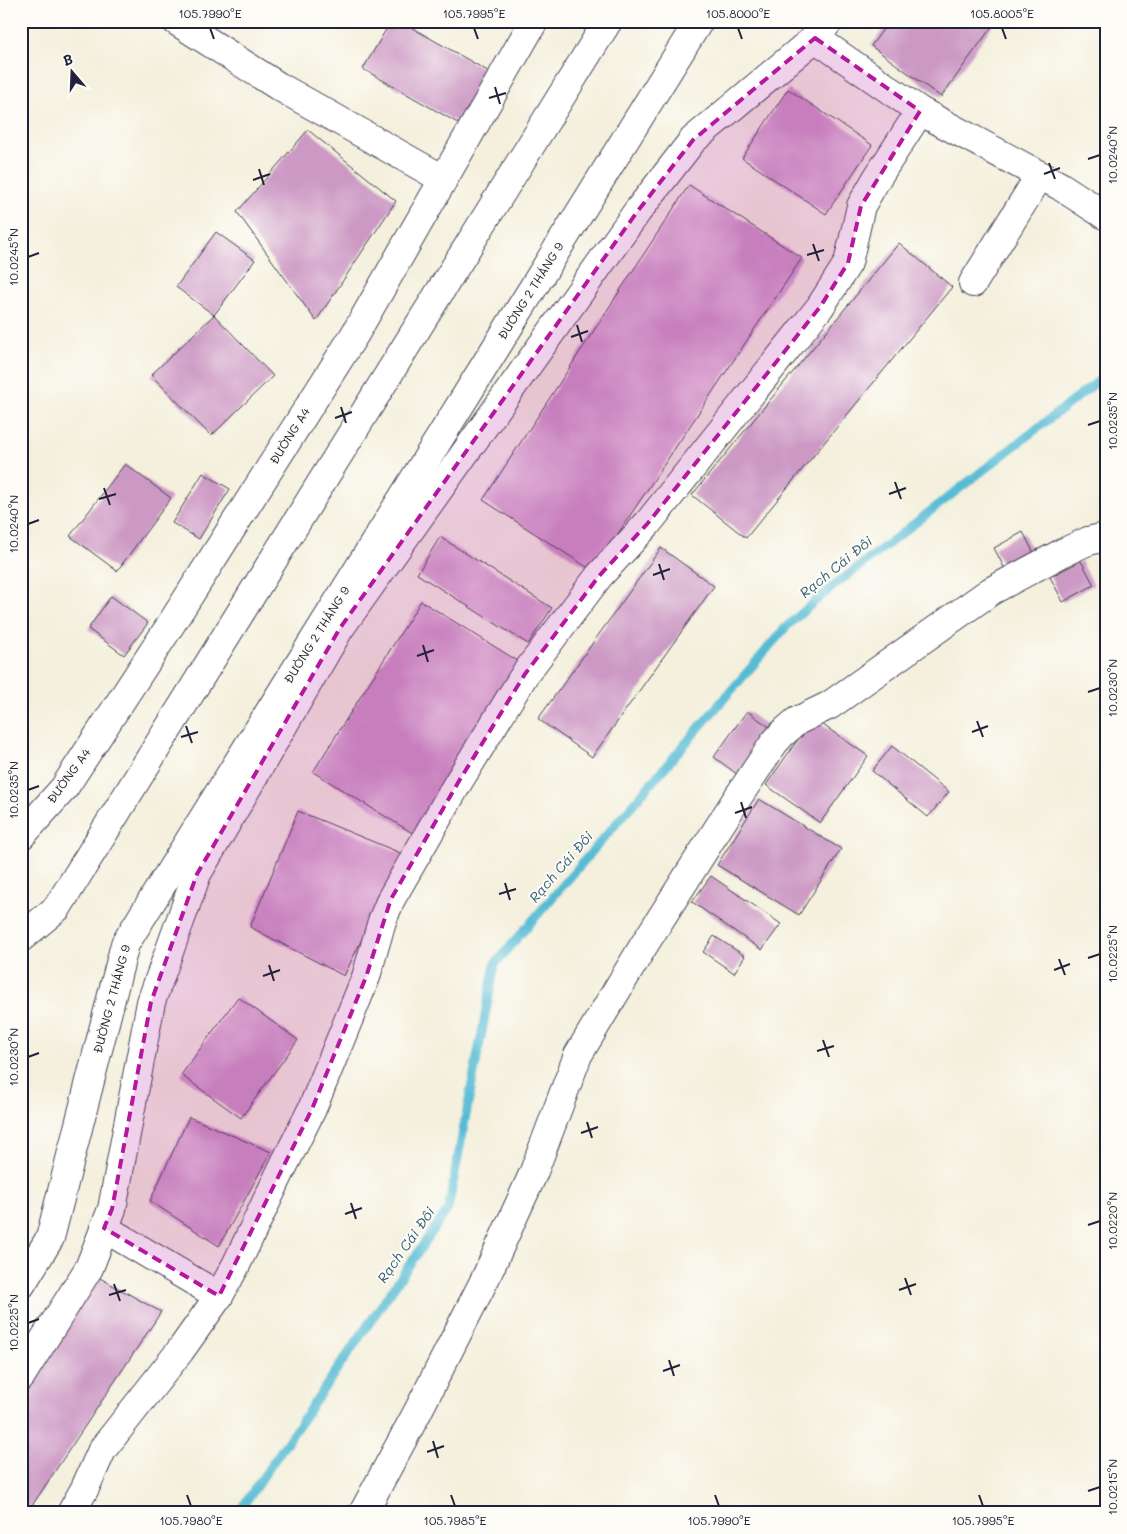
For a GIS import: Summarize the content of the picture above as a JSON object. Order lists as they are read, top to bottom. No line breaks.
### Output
{"streets":{"main road":["ĐƯỜNG 2 THÁNG 9","ĐƯỜNG A4"]},"water":["Rạch Cái Đôi"],"north":"top","coordinates":["105.7990°E","105.7995°E","105.8000°E","105.8005°E","10.0240°N","10.0245°N","10.0235°N","10.0230°N","10.0225°N","10.0220°N","10.0215°N","105.7980°E","105.7985°E"]}
